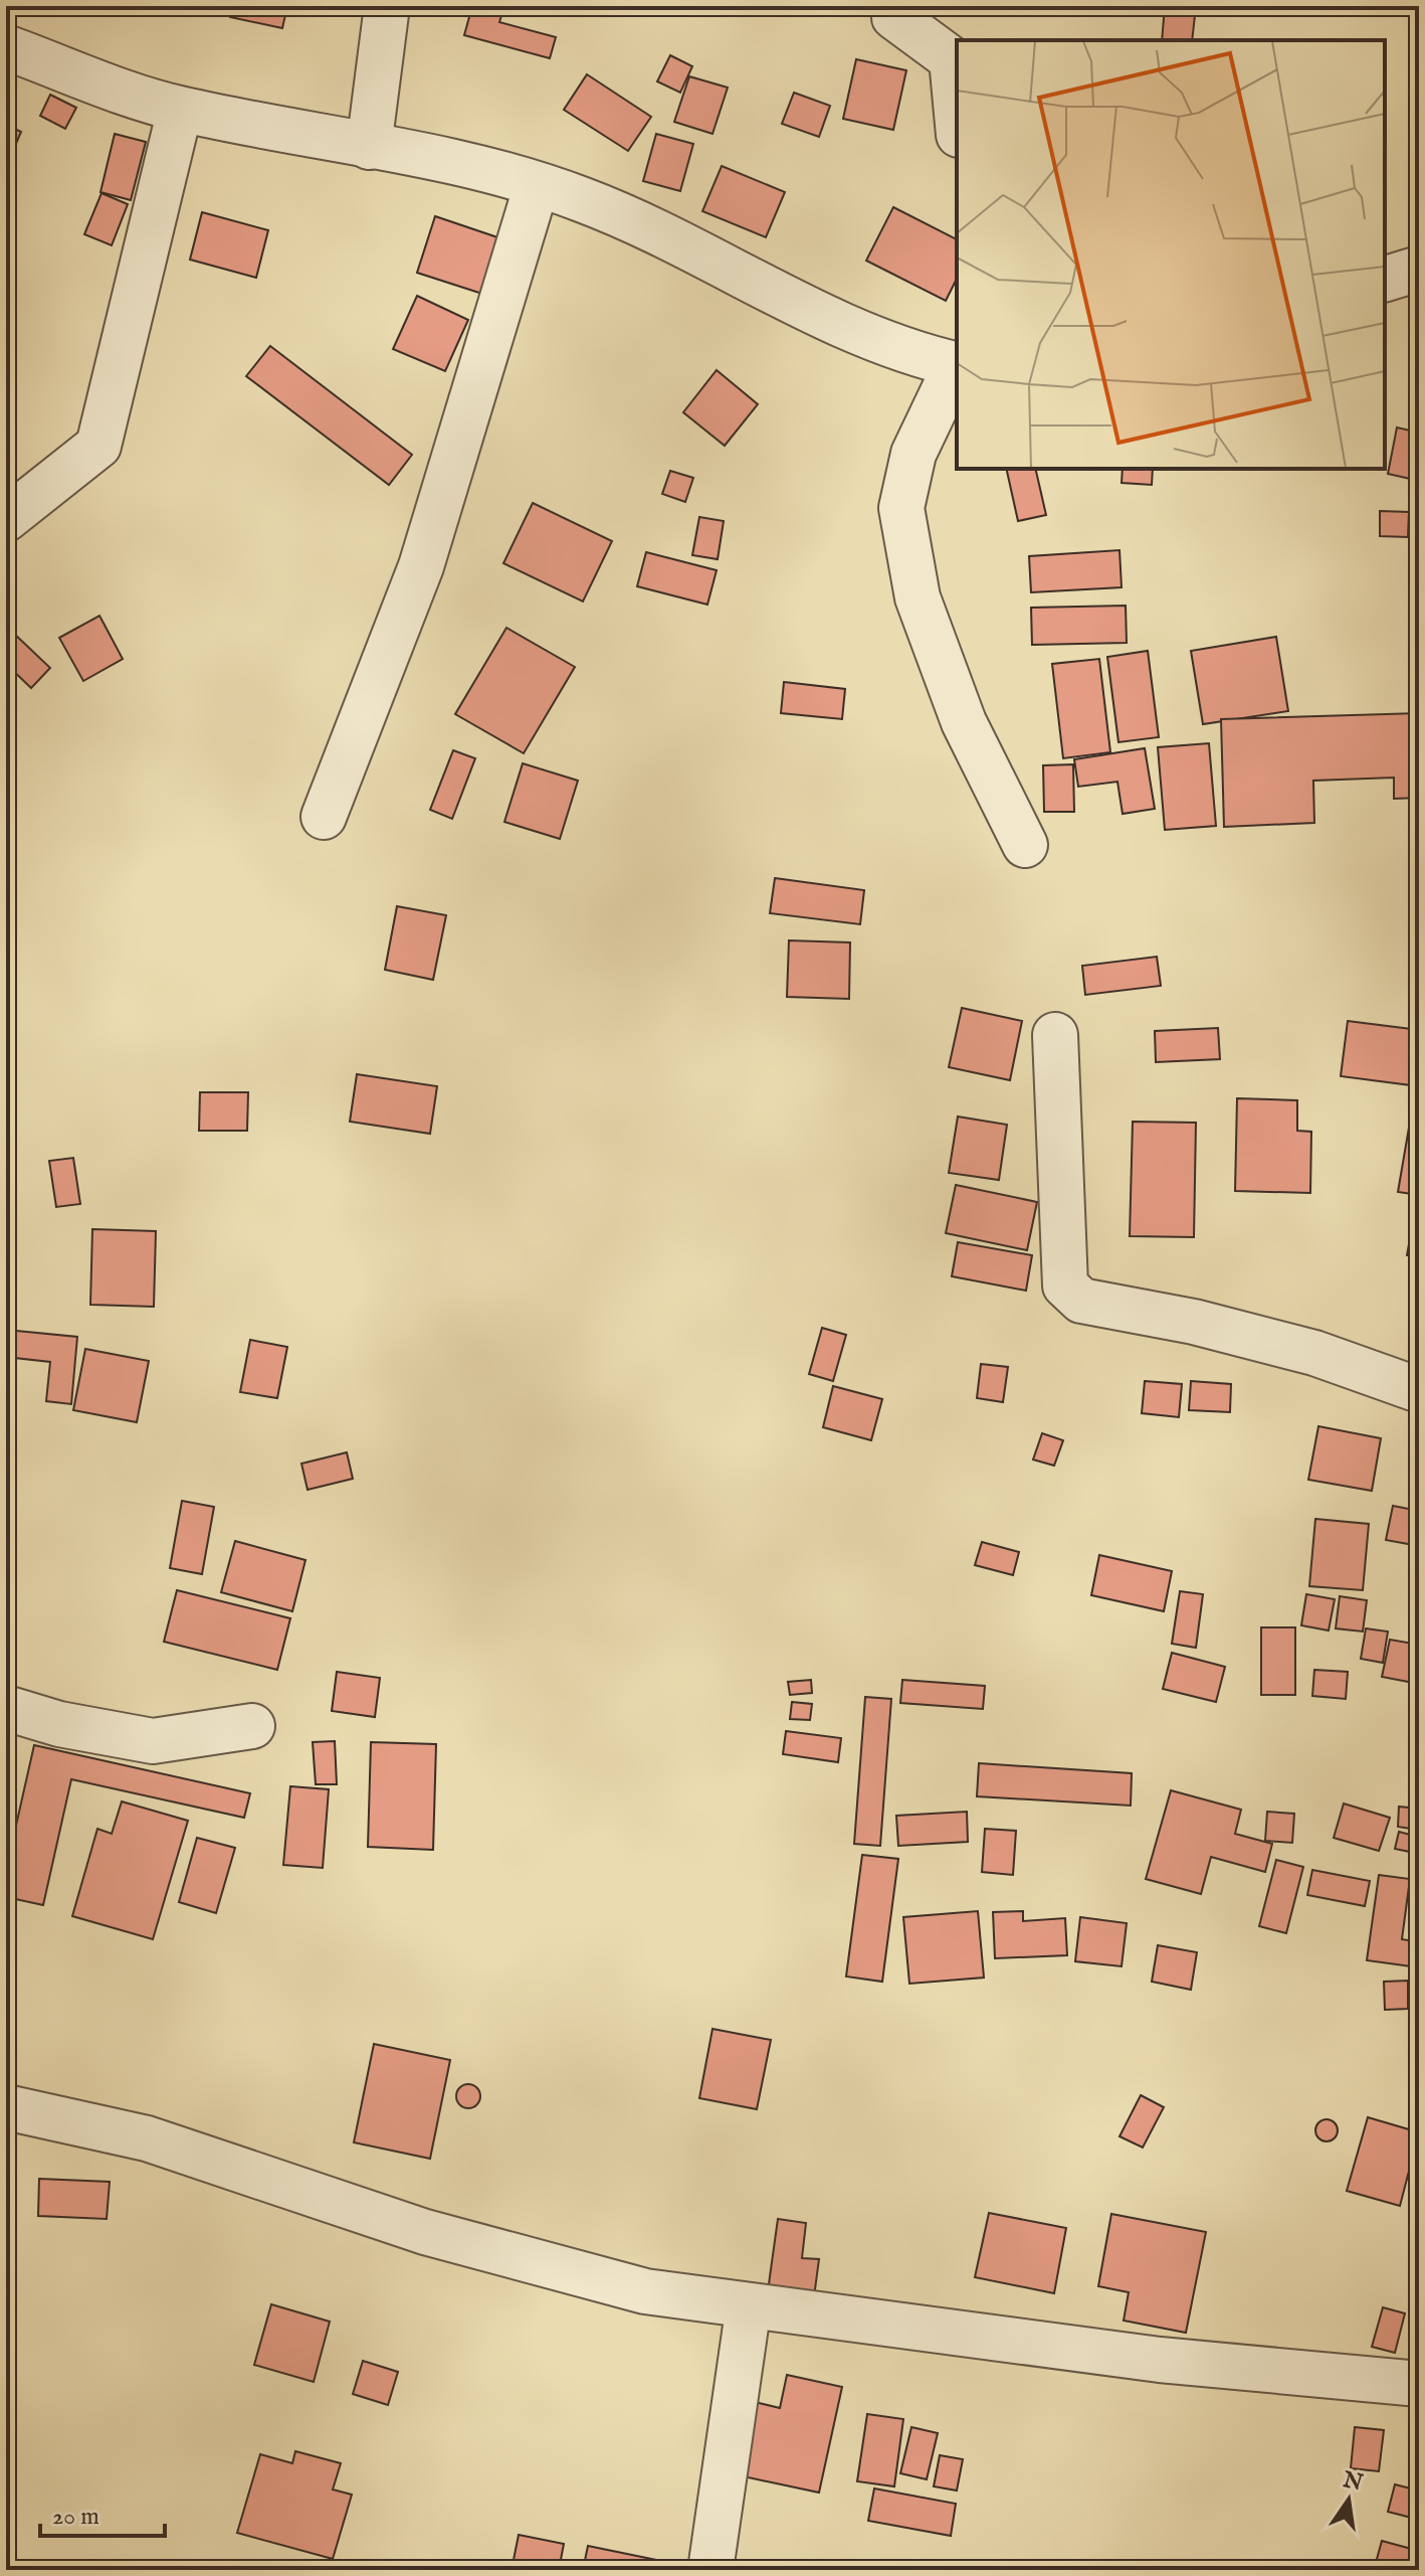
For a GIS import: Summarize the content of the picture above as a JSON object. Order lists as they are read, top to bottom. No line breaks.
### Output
{"scale_bar":"20 m","north":"top"}
